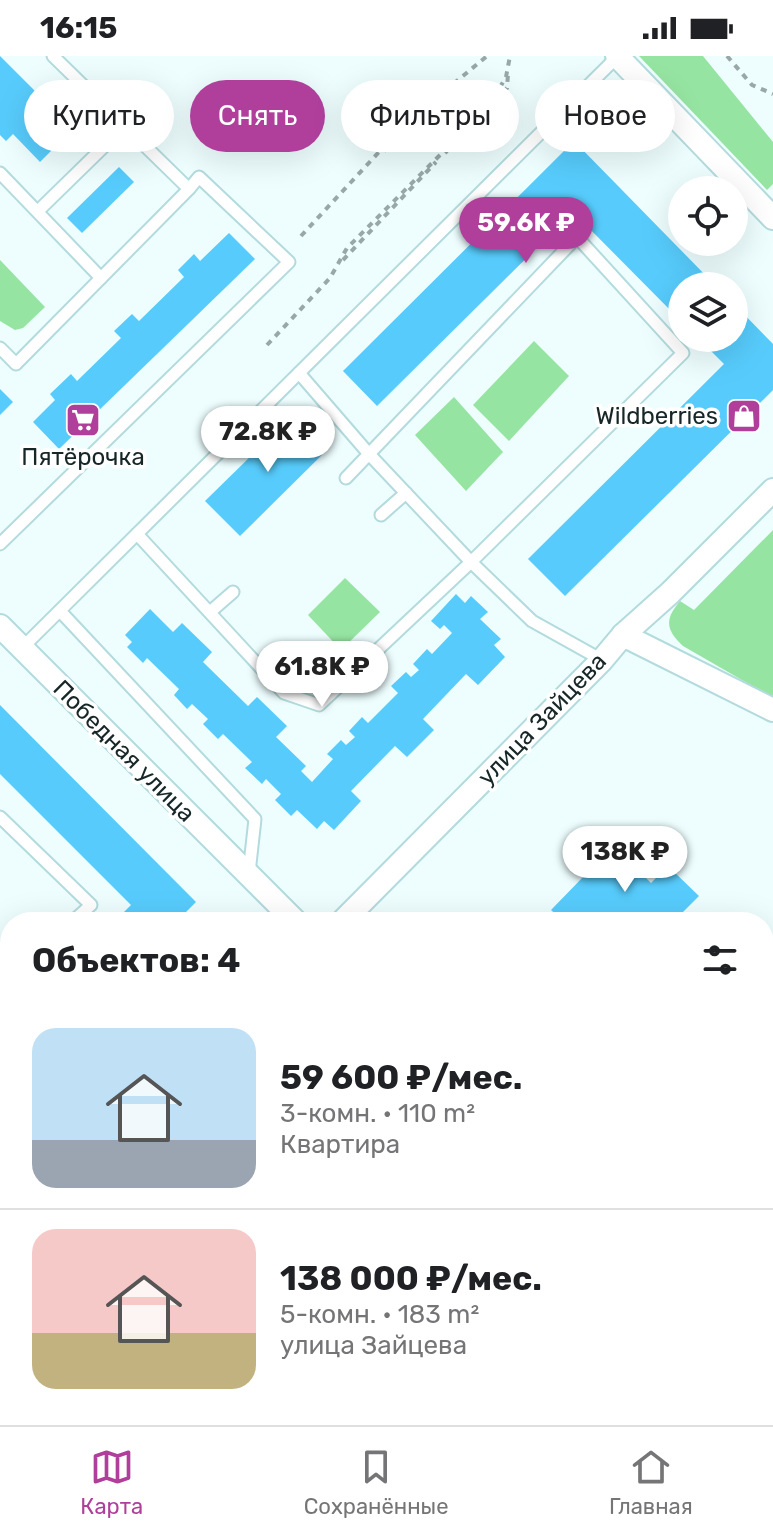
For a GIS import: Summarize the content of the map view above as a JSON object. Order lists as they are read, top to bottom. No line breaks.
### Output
{"streets":{"street":["улица Зайцева","Победная улица"]},"places":{"shop":["Wildberries"],"supermarket":["Пятёрочка"]},"page":{"status":"16:15","chip":["Купить","Снять","Фильтры","Новое"],"price":["59.6K ₽","72.8K ₽","61.8K ₽","138K ₽"],"heading":"Объектов: 4","list":[{"name":"59 600 ₽/мес.","note":"3-комн. · 110 m² · Квартира"},{"name":"138 000 ₽/мес.","note":"5-комн. · 183 m² · улица Зайцева"}],"tabs":["Карта","Сохранённые","Главная"]}}
